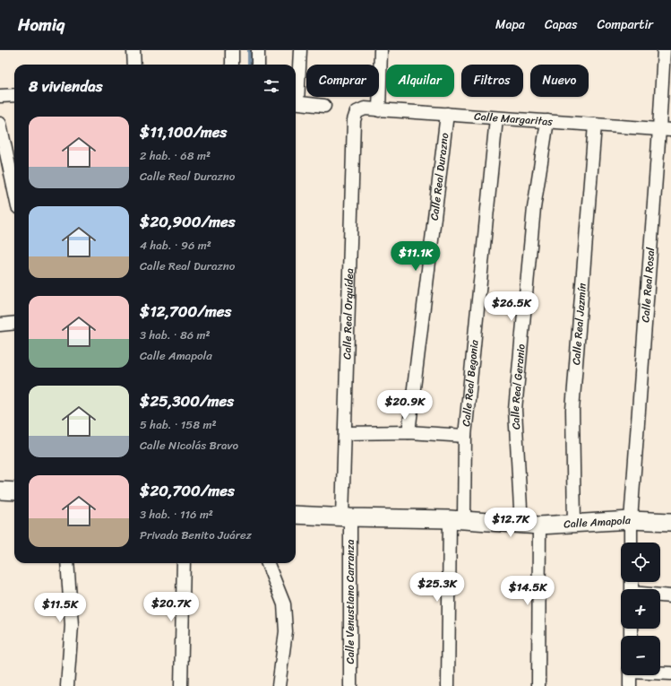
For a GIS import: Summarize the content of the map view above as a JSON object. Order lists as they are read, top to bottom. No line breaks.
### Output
{"streets":{"street":["Calle Margaritas","Calle Real Durazno","Calle Real Rosal","Calle Real Orquídea","Calle Real Jazmín","Calle Real Begonia","Calle Real Geranio","Calle Amapola","Calle Venustiano Carranza"]},"crossings":[["Calle Margaritas","Calle Real Durazno"],["Calle Margaritas","Calle Real Rosal"],["Calle Margaritas","Calle Real Orquídea"],["Calle Margaritas","Calle Real Jazmín"],["Calle Margaritas","Calle Real Begonia"],["Calle Margaritas","Calle Real Geranio"],["Calle Real Rosal","Calle Amapola"],["Calle Real Orquídea","Calle Amapola"],["Calle Real Orquídea","Calle Venustiano Carranza"],["Calle Real Jazmín","Calle Amapola"],["Calle Real Begonia","Calle Amapola"],["Calle Real Geranio","Calle Amapola"],["Calle Amapola","Calle Venustiano Carranza"]],"page":{"header":"Homiq","nav":["Mapa","Capas","Compartir"],"chip":["Comprar","Alquilar","Filtros","Nuevo"],"heading":"8 viviendas","list":[{"name":"$11,100/mes","note":"2 hab. · 68 m² · Calle Real Durazno"},{"name":"$20,900/mes","note":"4 hab. · 96 m² · Calle Real Durazno"},{"name":"$12,700/mes","note":"3 hab. · 86 m² · Calle Amapola"},{"name":"$25,300/mes","note":"5 hab. · 158 m² · Calle Nicolás Bravo"},{"name":"$20,700/mes","note":"3 hab. · 116 m² · Privada Benito Juárez"}],"price":["$11.1K","$26.5K","$20.9K","$12.7K","$25.3K","$14.5K","$20.7K","$11.5K"],"map_buttons":["+","−"]}}
